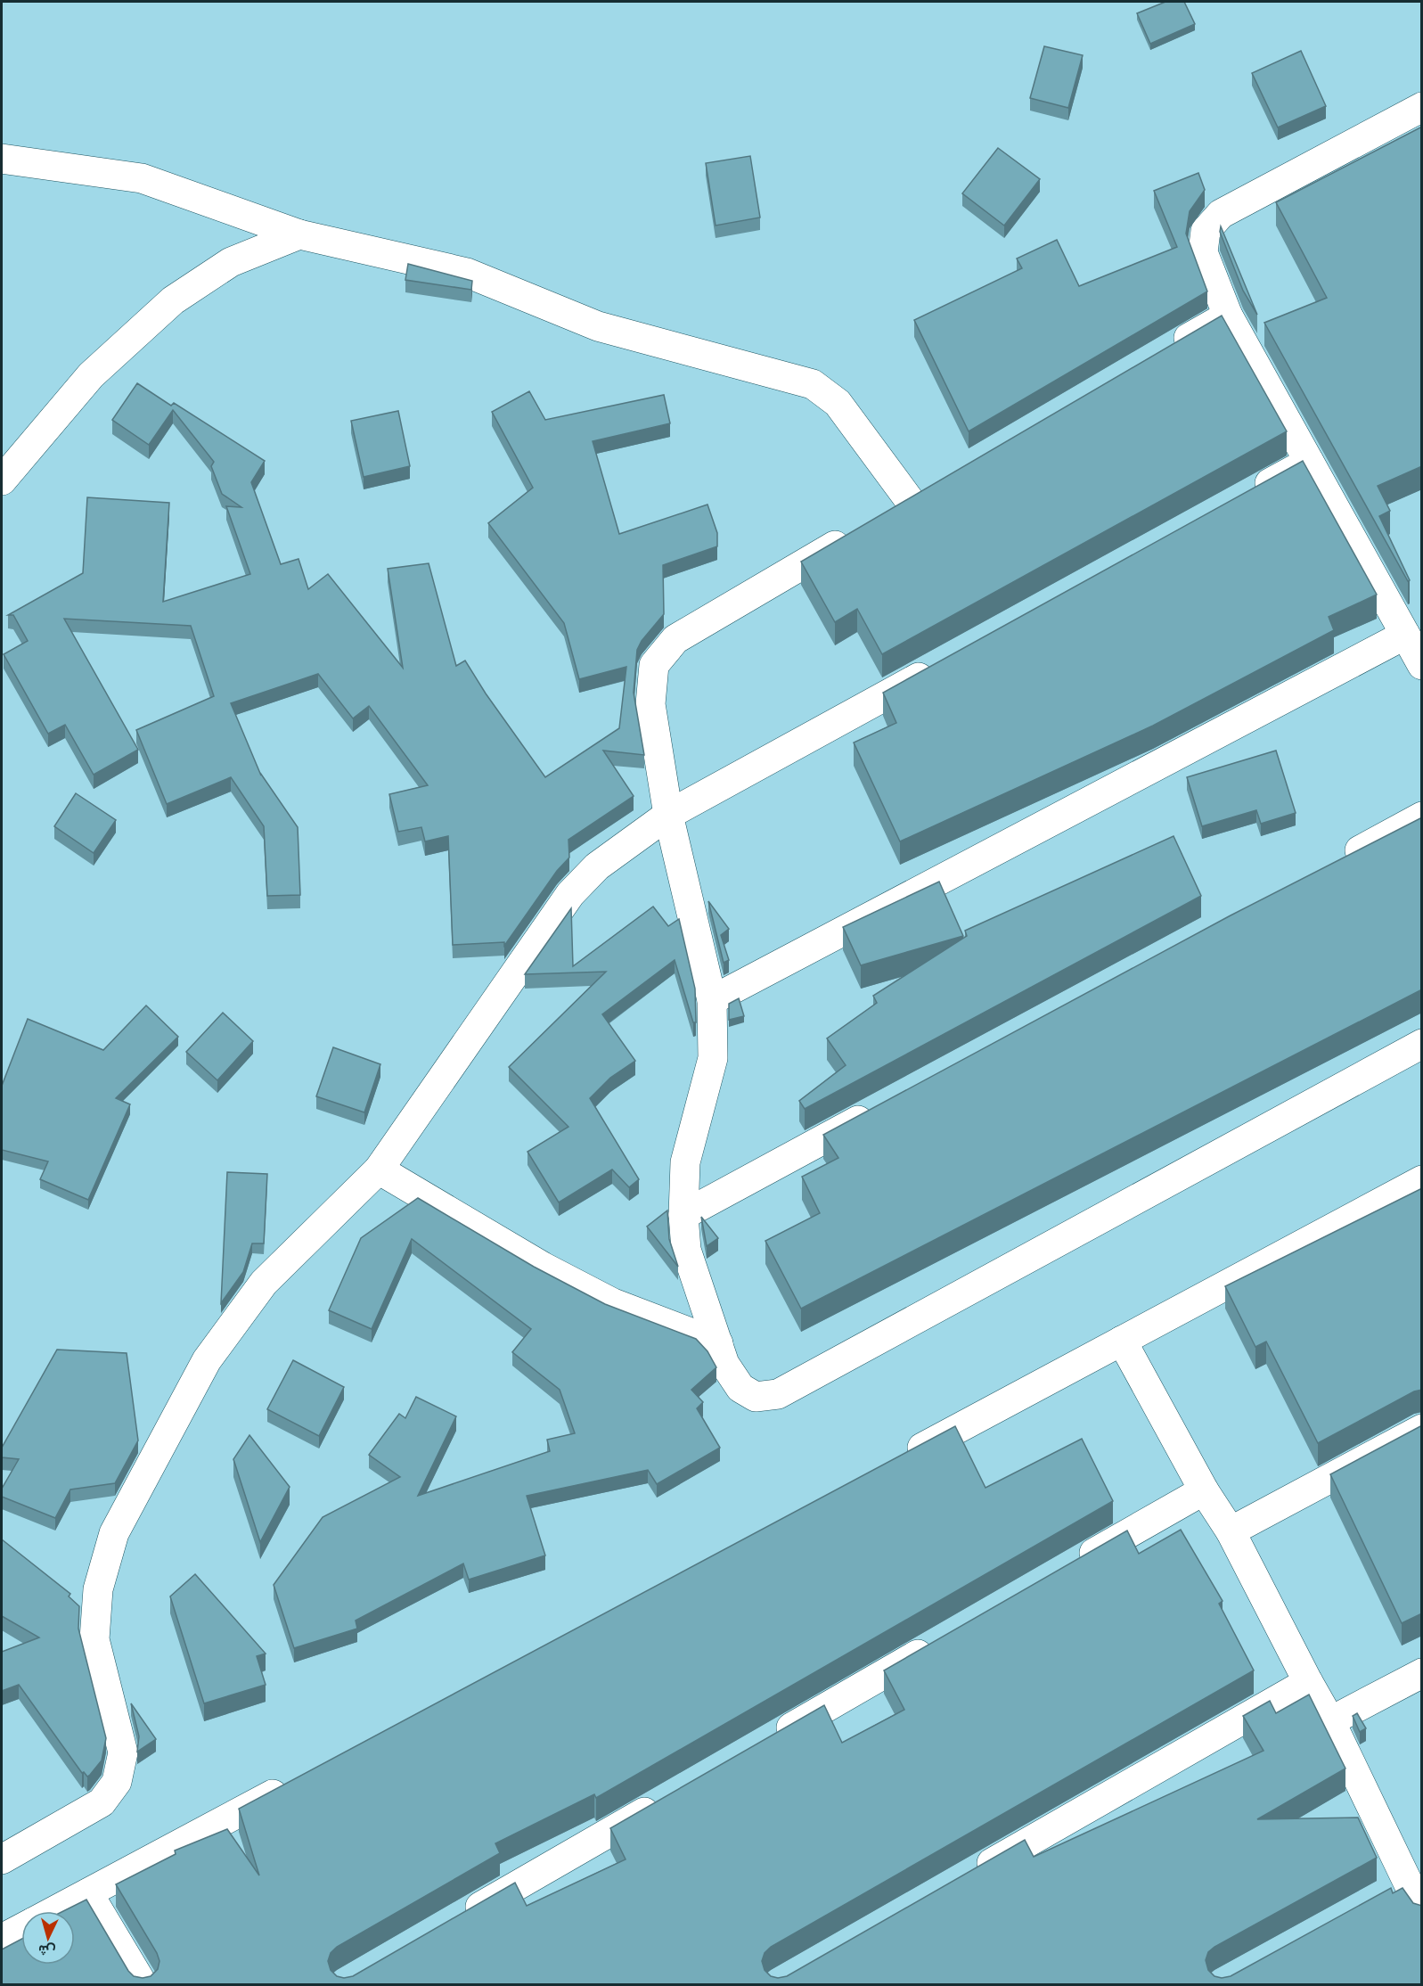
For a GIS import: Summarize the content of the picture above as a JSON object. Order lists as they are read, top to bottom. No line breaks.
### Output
{"north":"bottom"}
